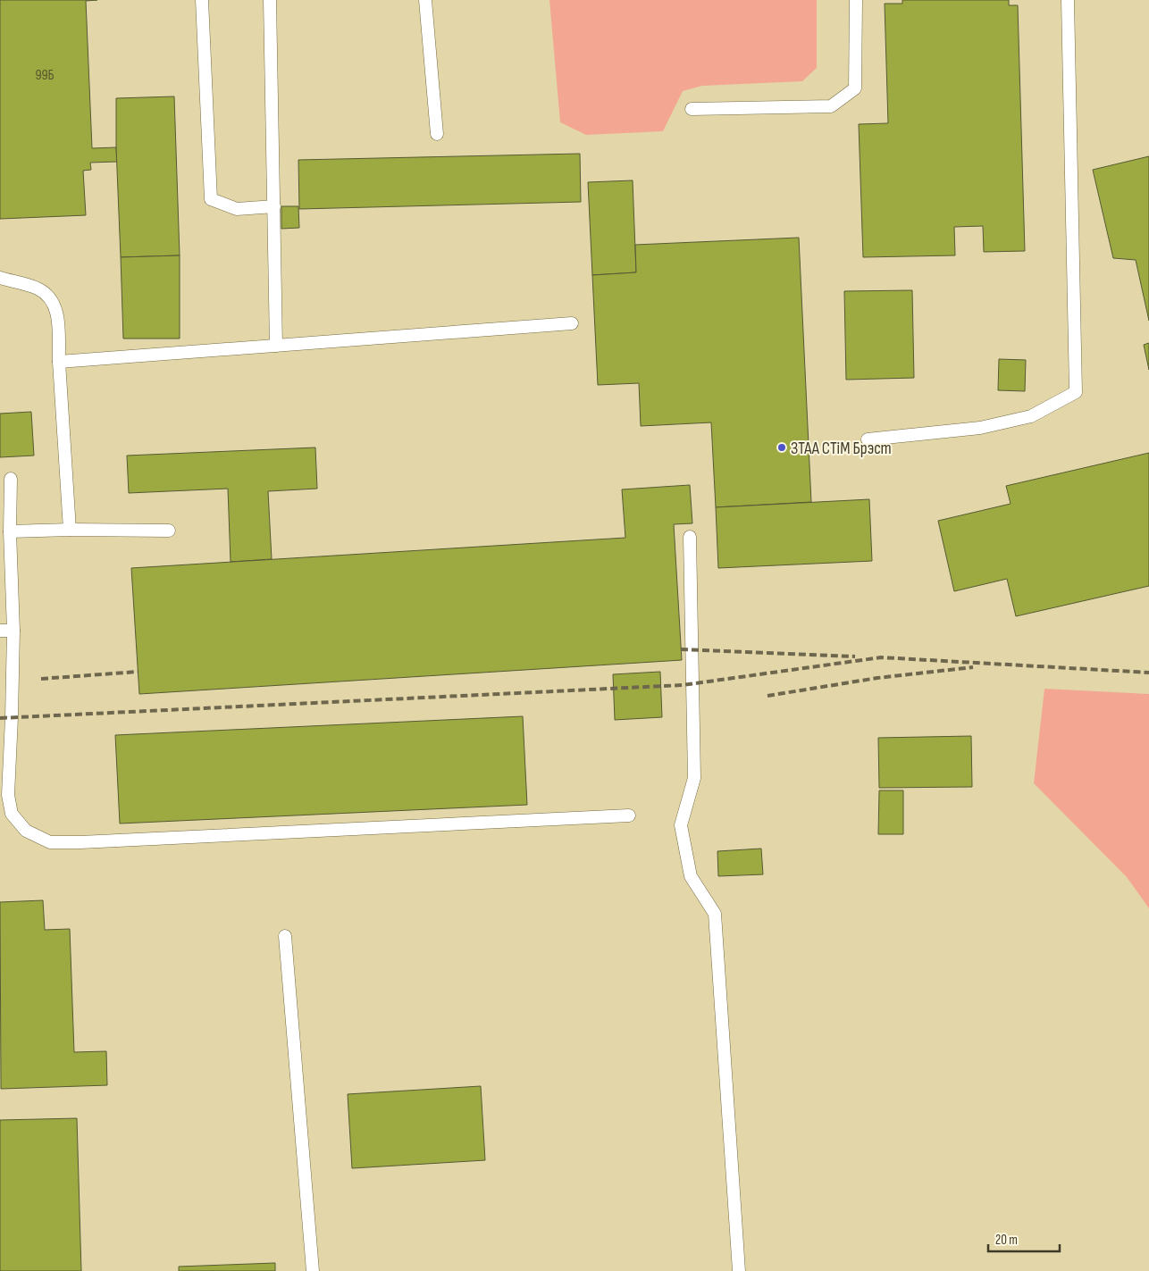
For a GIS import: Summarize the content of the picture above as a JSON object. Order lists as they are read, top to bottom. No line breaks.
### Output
{"places":["ЗТАА СТіМ Брэст"],"house_numbers":["99Б"],"scale_bar":"20 m"}
